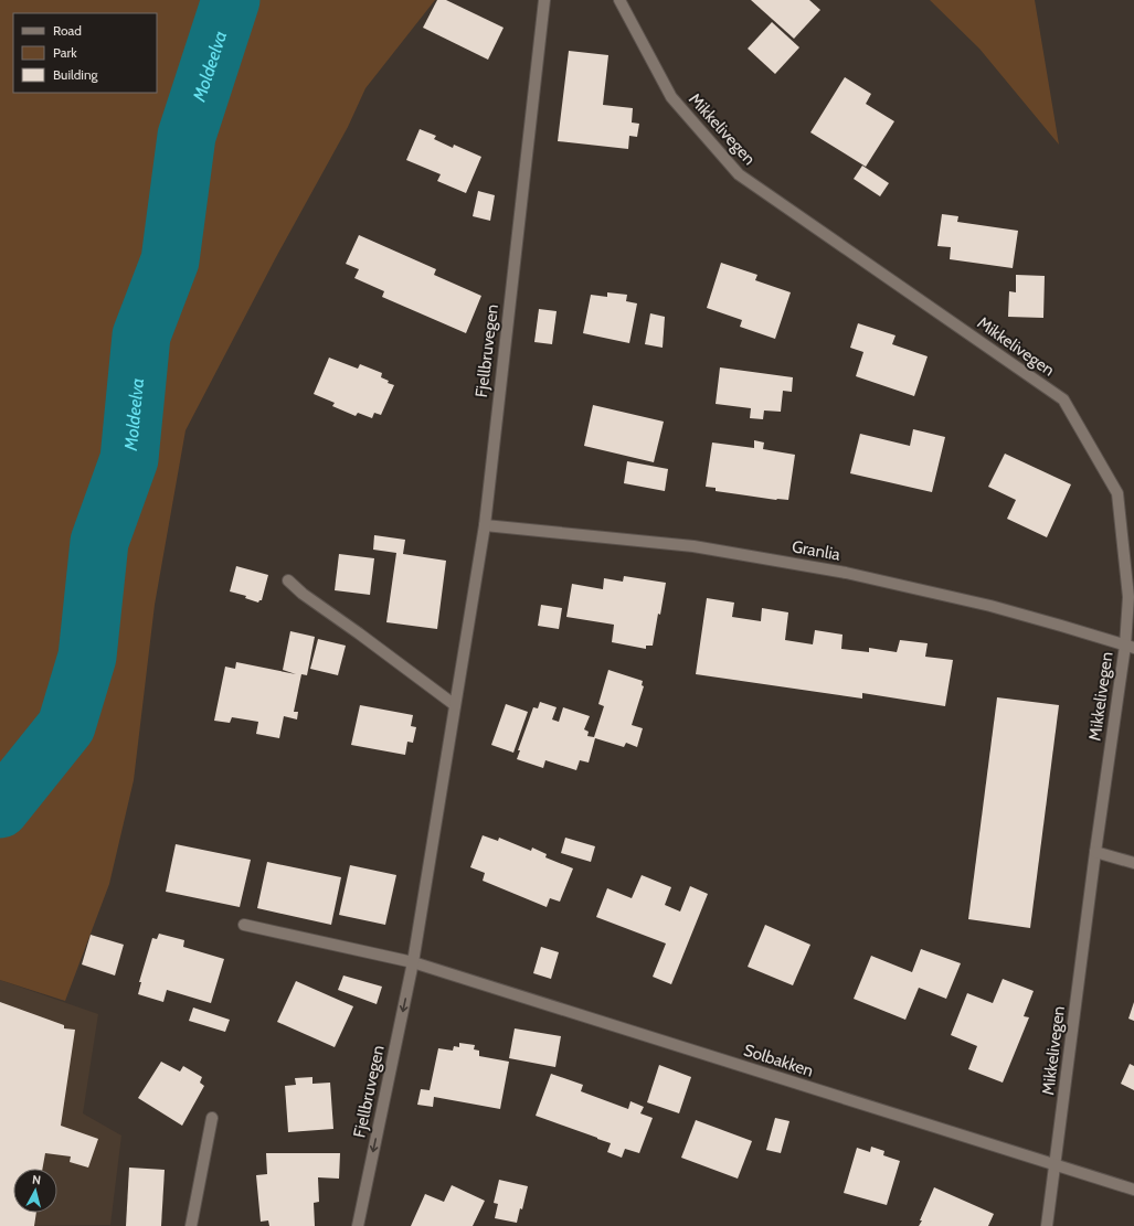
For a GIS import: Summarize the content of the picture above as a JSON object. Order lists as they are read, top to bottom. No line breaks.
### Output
{"streets":{"street":["Mikkelivegen","Fjellbruvegen","Granlia","Solbakken"]},"crossings":[["Mikkelivegen","Granlia"],["Mikkelivegen","Solbakken"],["Fjellbruvegen","Granlia"],["Fjellbruvegen","Solbakken"]],"water":["Moldeelva"],"legend":["Road","Park","Building"],"north":"top"}
